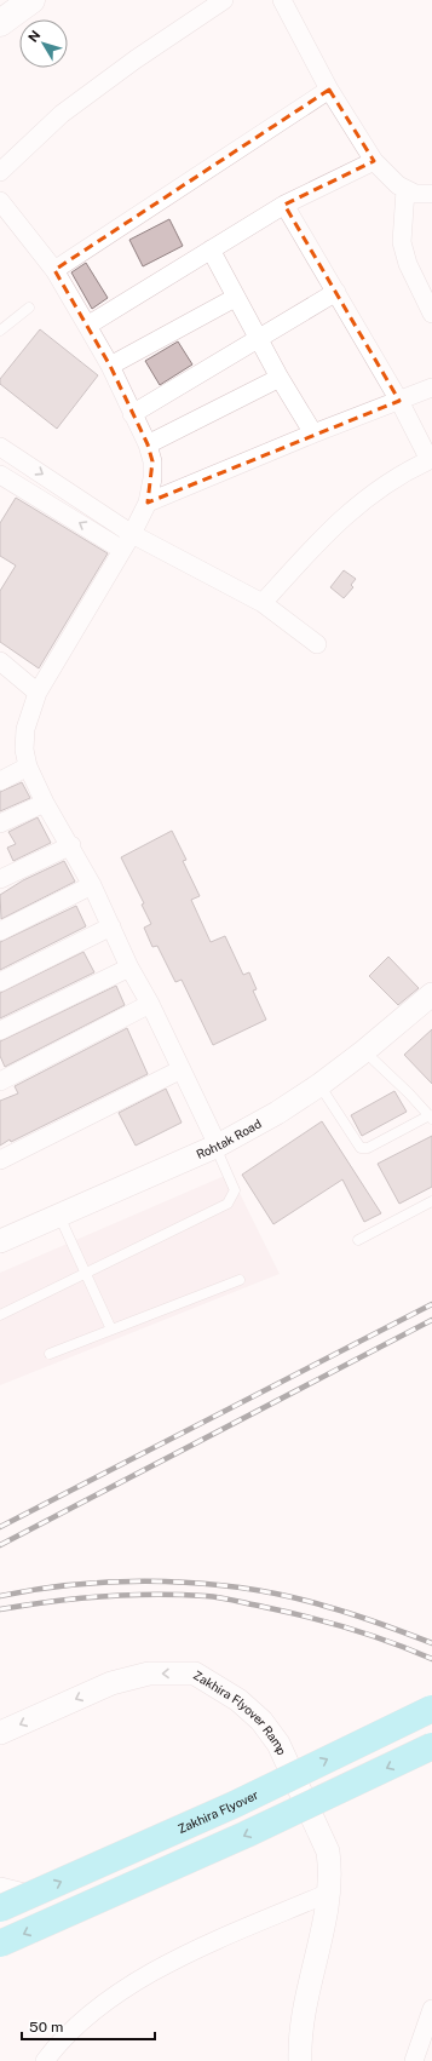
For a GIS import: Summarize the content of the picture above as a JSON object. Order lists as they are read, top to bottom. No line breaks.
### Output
{"streets":{"main road":["Zakhira Flyover"],"street":["Rohtak Road","Zakhira Flyover Ramp"]},"scale_bar":"50 m","north":"top left"}
